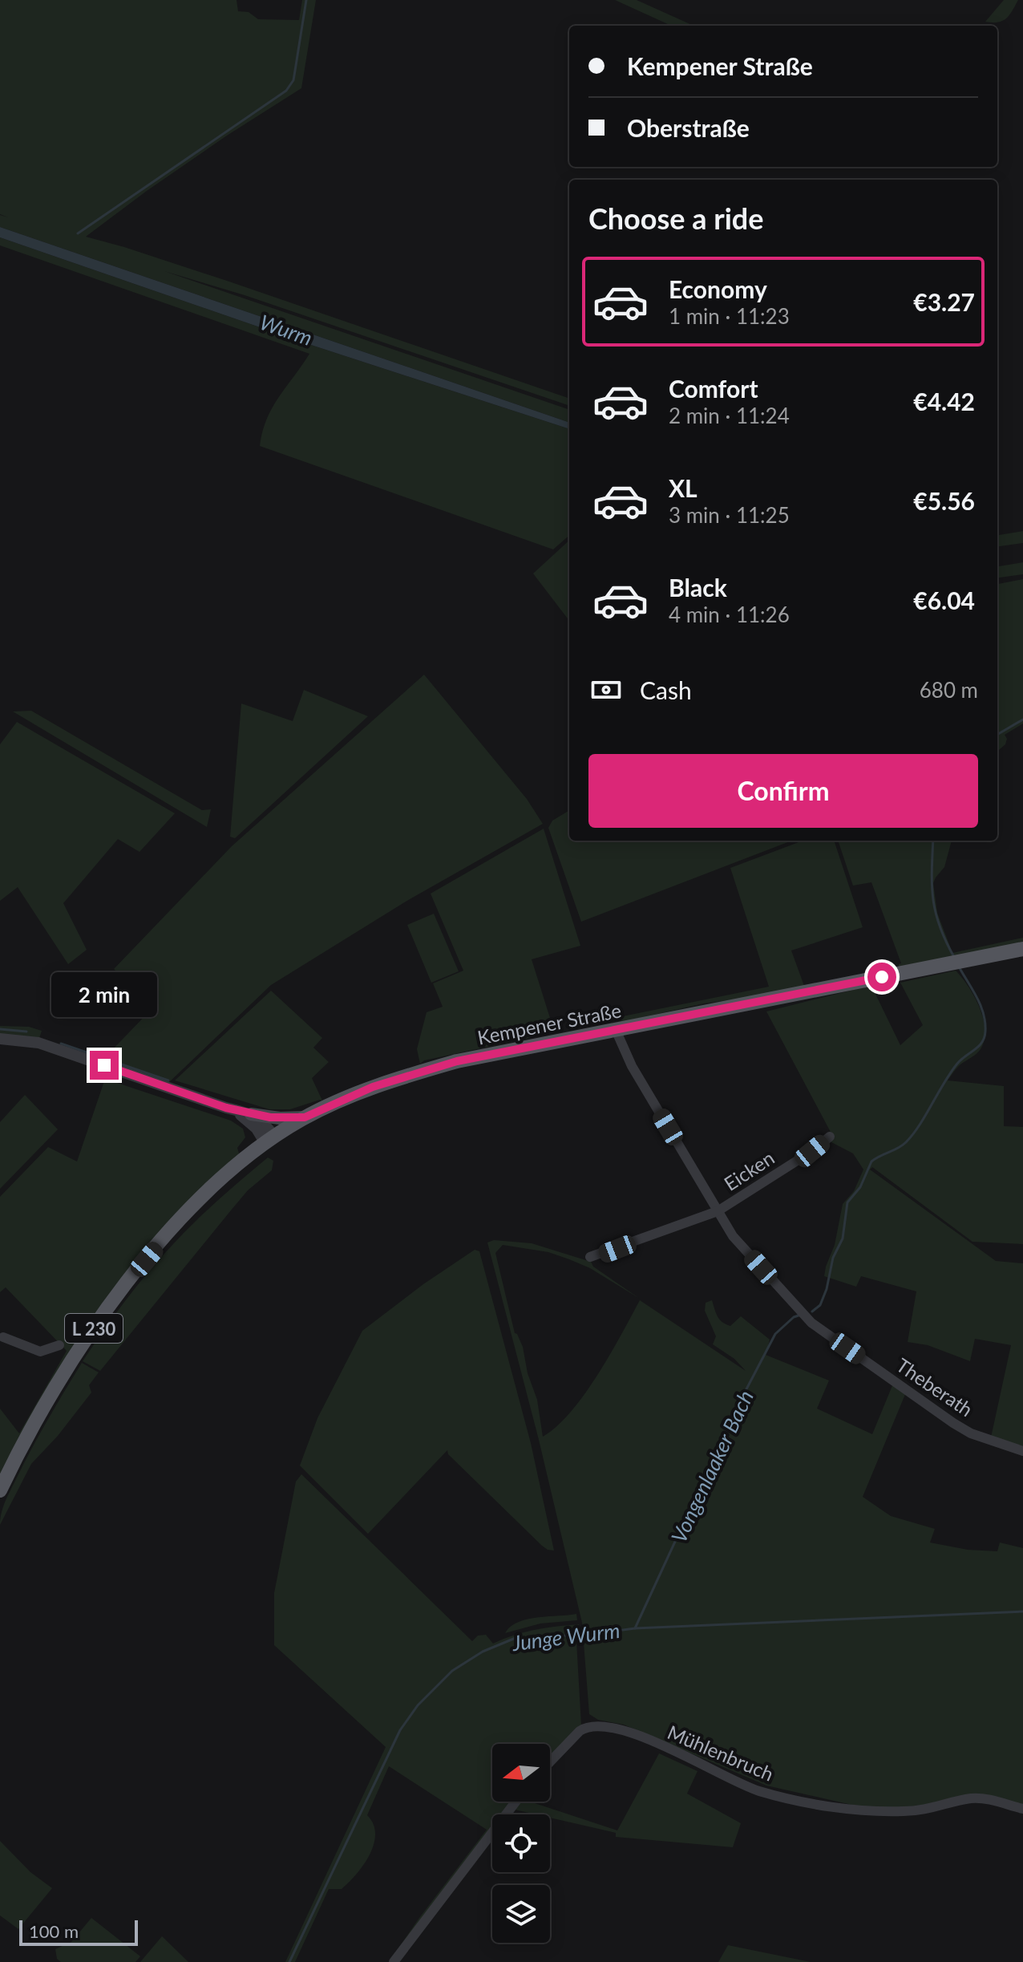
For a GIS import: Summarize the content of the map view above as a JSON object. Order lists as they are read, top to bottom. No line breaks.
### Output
{"streets":{"main road":["Kempener Straße","L 230"],"street":["Eicken","Theberath","Mühlenbruch"]},"crossings":[["Kempener Straße","Eicken"],["Eicken","Theberath"]],"water":["Wurm","Vongenlaaker Bach","Junge Wurm"],"scale_bar":"100 m","north":"left","page":{"banner":["Kempener Straße","Oberstraße"],"heading":"Choose a ride","list":[{"name":"Economy","note":"1 min · 11:23","value":"€3.27"},{"name":"Comfort","note":"2 min · 11:24","value":"€4.42"},{"name":"XL","note":"3 min · 11:25","value":"€5.56"},{"name":"Black","note":"4 min · 11:26","value":"€6.04"}],"pay":["Cash","680 m"],"buttons":"Confirm","bubble":"2 min","scale":"100 m"}}
